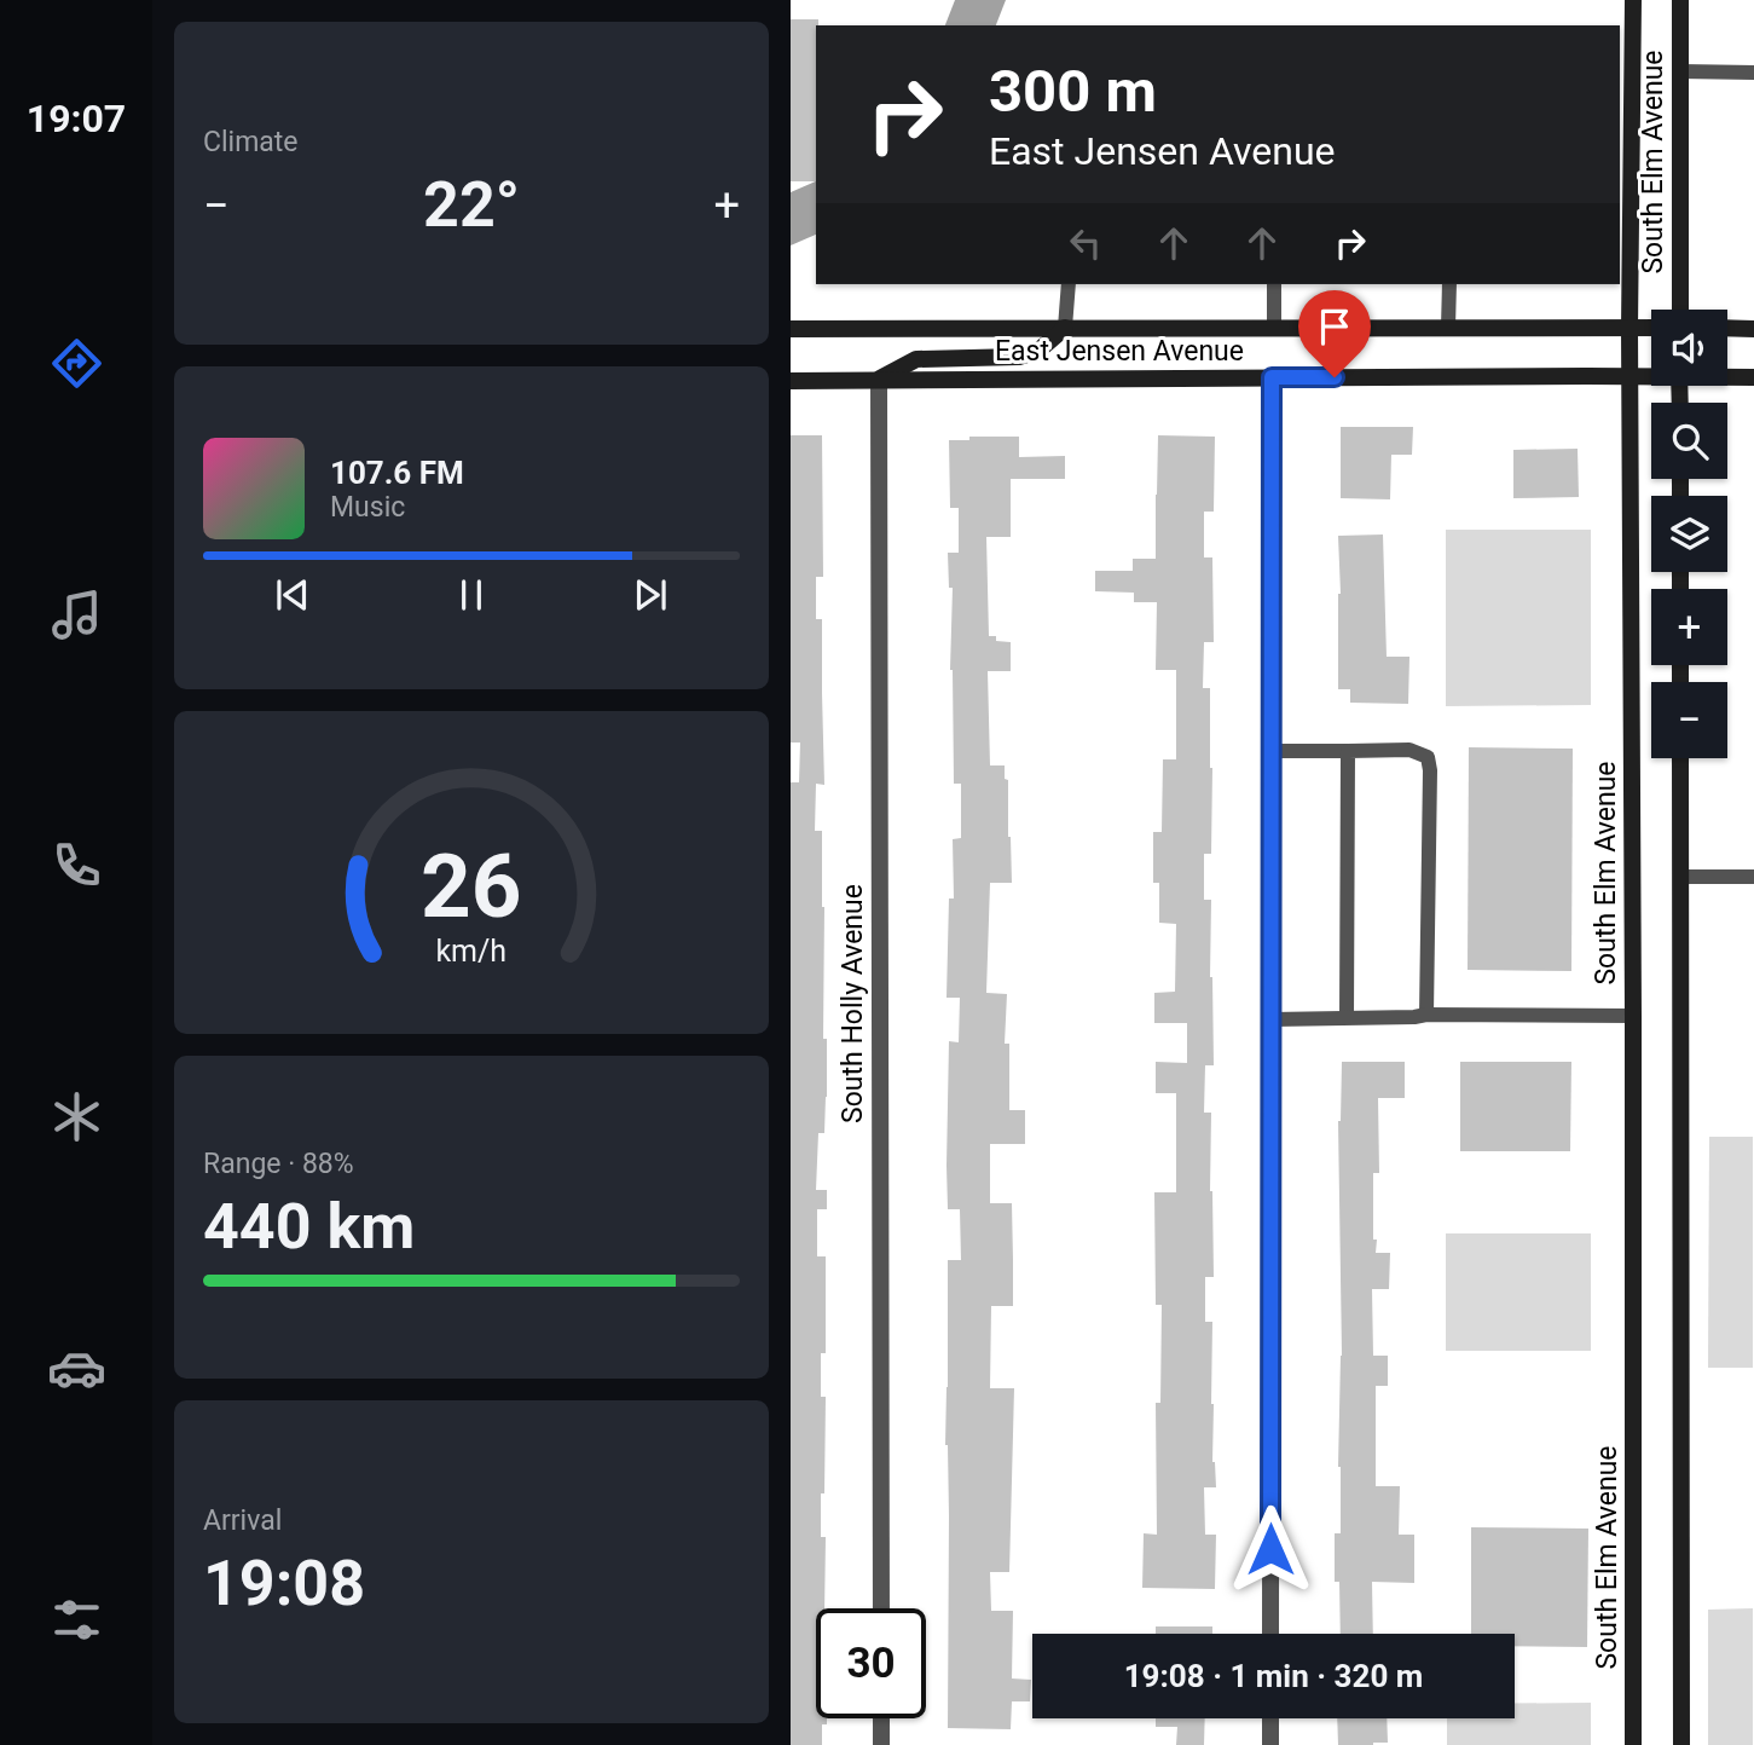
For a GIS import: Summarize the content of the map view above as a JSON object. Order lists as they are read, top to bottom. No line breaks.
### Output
{"streets":{"main road":["South Elm Avenue","East Jensen Avenue"],"street":["South Holly Avenue"]},"crossings":[["South Elm Avenue","East Jensen Avenue"],["East Jensen Avenue","South Holly Avenue"]],"page":{"tabs":"19:07","tile":["Climate",["Range · 88%","440 km"],["Arrival","19:08"]],"turn":["300 m","East Jensen Avenue"],"heat":["−","22°","+"],"map_buttons":["+","−"],"song":["107.6 FM","Music"],"limit":"30","trip":"19:08 · 1 min · 320 m","gauge":["26","km/h"]}}
